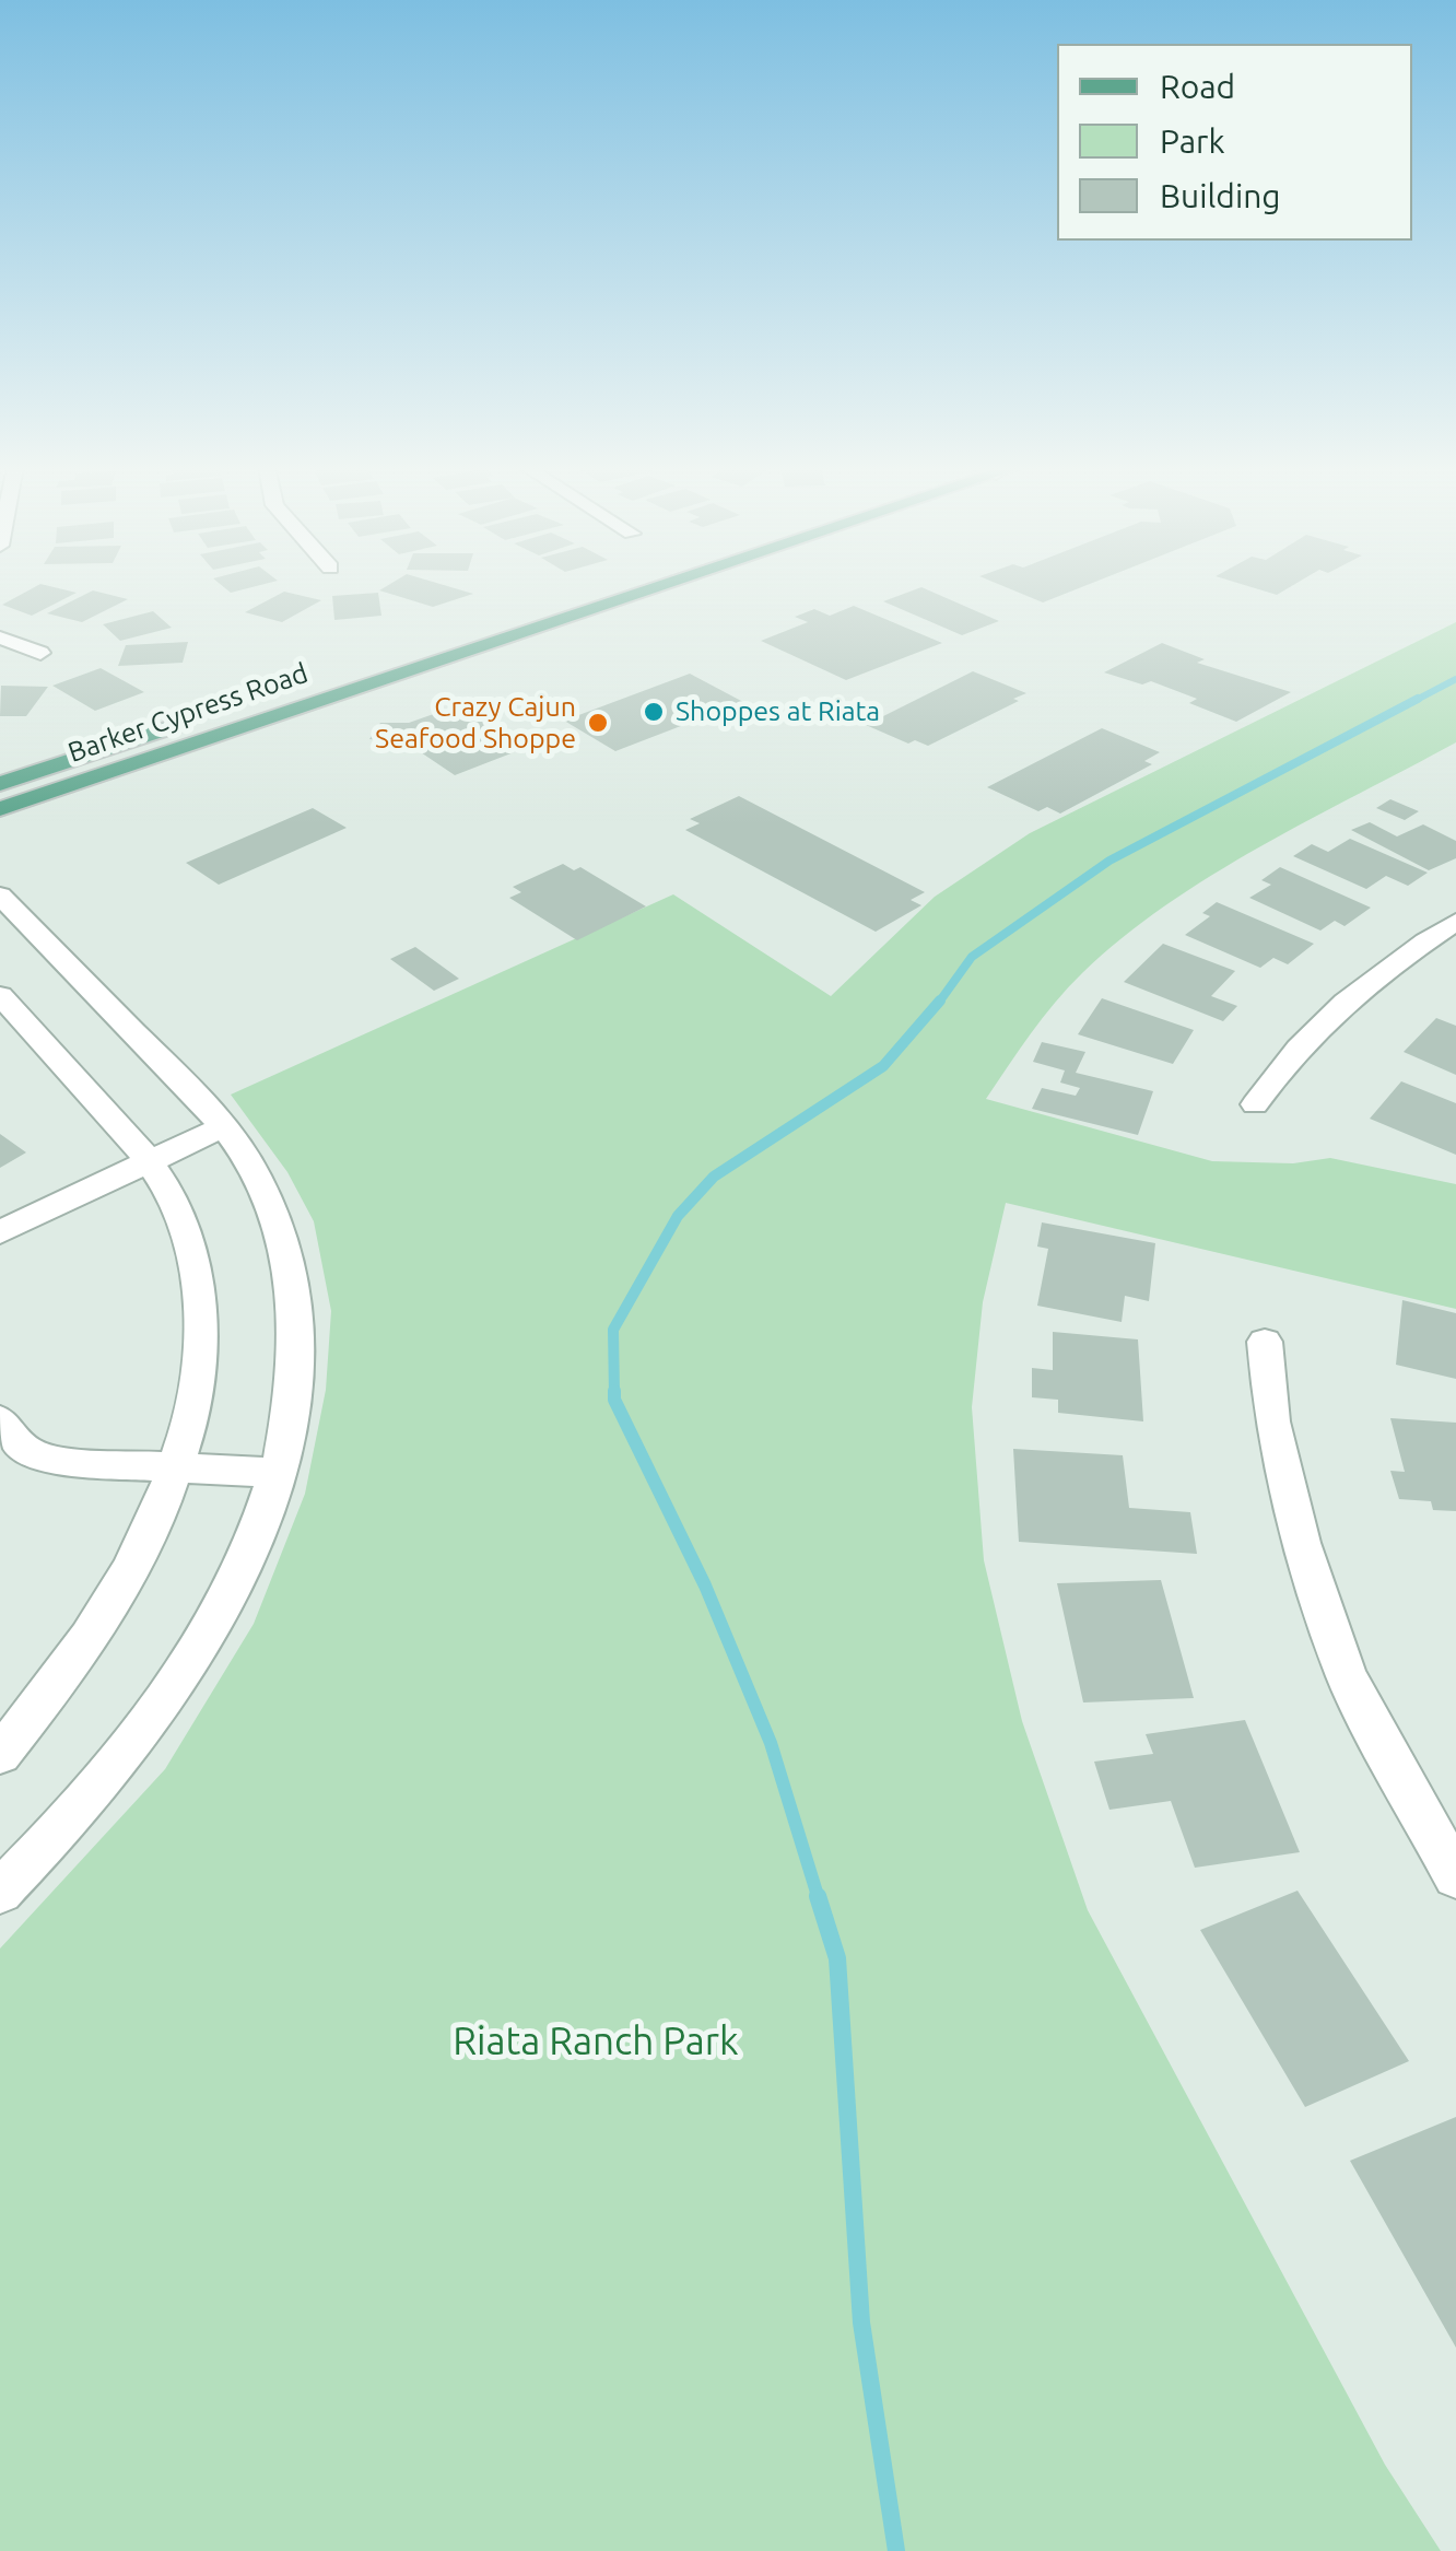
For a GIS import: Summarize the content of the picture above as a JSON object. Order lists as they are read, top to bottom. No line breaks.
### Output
{"streets":{"main road":["Barker Cypress Road"]},"parks":["Riata Ranch Park"],"places":["Shoppes at Riata","Crazy Cajun Seafood Shoppe"],"legend":["Road","Park","Building"]}
